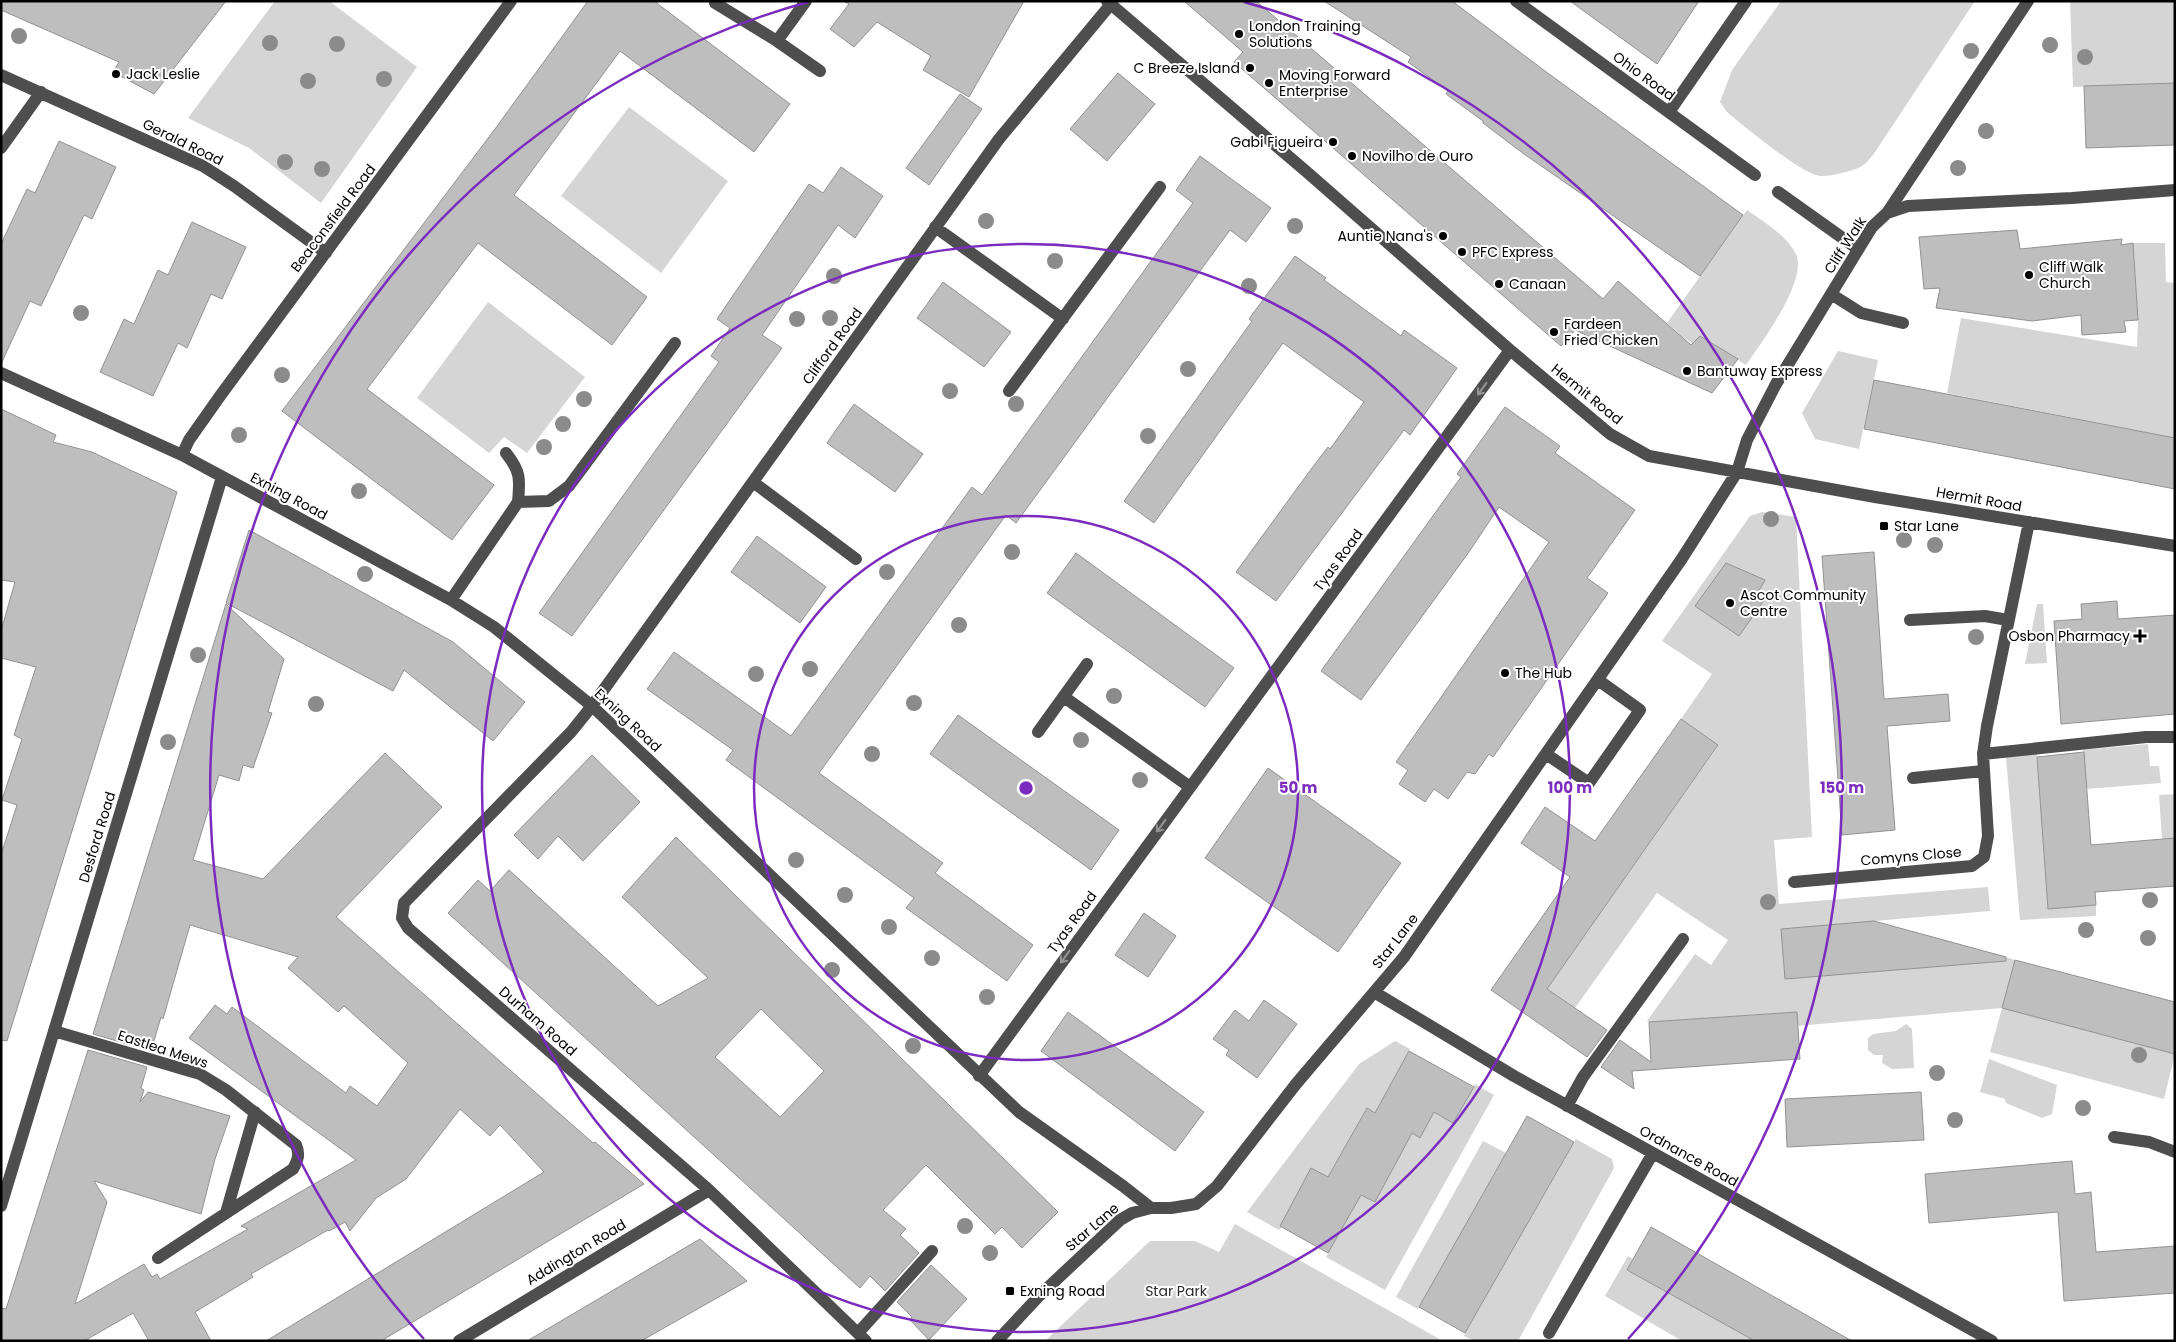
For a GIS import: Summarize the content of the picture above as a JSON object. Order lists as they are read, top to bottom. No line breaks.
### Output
{"streets":{"street":["Ohio Road","Gerald Road","Beaconsfield Road","Cliff Walk","Clifford Road","Hermit Road","Exning Road","Tyas Road","Desford Road","Comyns Close","Star Lane","Durham Road","Eastlea Mews","Ordnance Road","Addington Road"]},"crossings":[["Gerald Road","Beaconsfield Road"],["Beaconsfield Road","Exning Road"],["Cliff Walk","Hermit Road"],["Cliff Walk","Star Lane"],["Clifford Road","Hermit Road"],["Clifford Road","Exning Road"],["Clifford Road","Durham Road"],["Hermit Road","Tyas Road"],["Hermit Road","Comyns Close"],["Hermit Road","Star Lane"],["Exning Road","Tyas Road"],["Exning Road","Desford Road"],["Exning Road","Star Lane"],["Exning Road","Durham Road"],["Desford Road","Eastlea Mews"],["Star Lane","Ordnance Road"],["Durham Road","Addington Road"]],"one_way":["Tyas Road"],"parks":["Star Park"],"places":{"other":["London Training Solutions","C Breeze Island","Jack Leslie","Moving Forward Enterprise","Gabi Figueira","Novilho de Ouro","Auntie Nana's","PFC Express","Cliff Walk Church","Canaan","Fardeen Fried Chicken","Bantuway Express","Ascot Community Centre","The Hub"],"transit":["Star Lane","Exning Road"],"health":["Osbon Pharmacy"]},"rings":["50 m","100 m","150 m"]}
